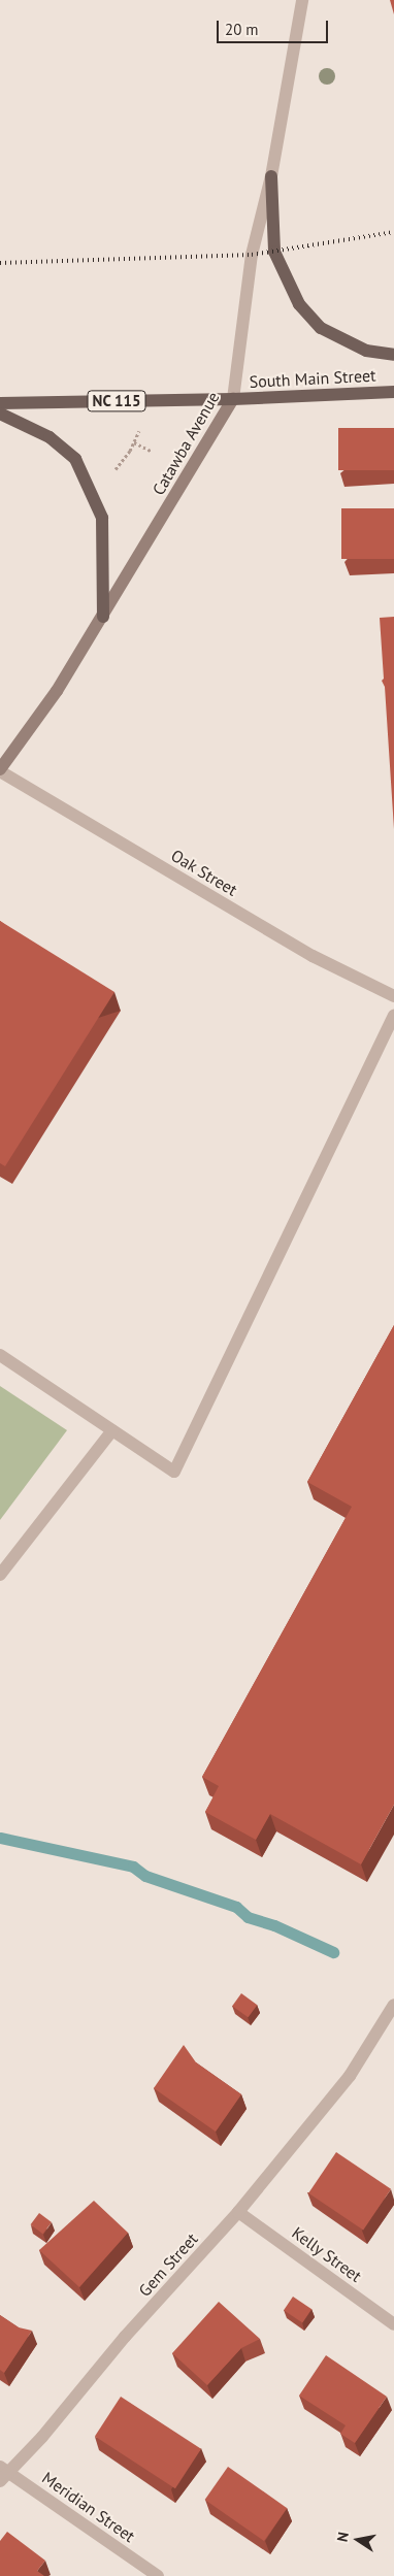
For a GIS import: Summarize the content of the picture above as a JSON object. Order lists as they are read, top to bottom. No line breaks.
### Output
{"streets":{"main road":["South Main Street","NC 115","Catawba Avenue"],"street":["Oak Street","Kelly Street","Gem Street","Meridian Street"]},"crossings":[["South Main Street","NC 115"],["South Main Street","Catawba Avenue"],["NC 115","Catawba Avenue"],["Catawba Avenue","Oak Street"],["Kelly Street","Gem Street"],["Gem Street","Meridian Street"]],"scale_bar":"20 m","north":"left"}
